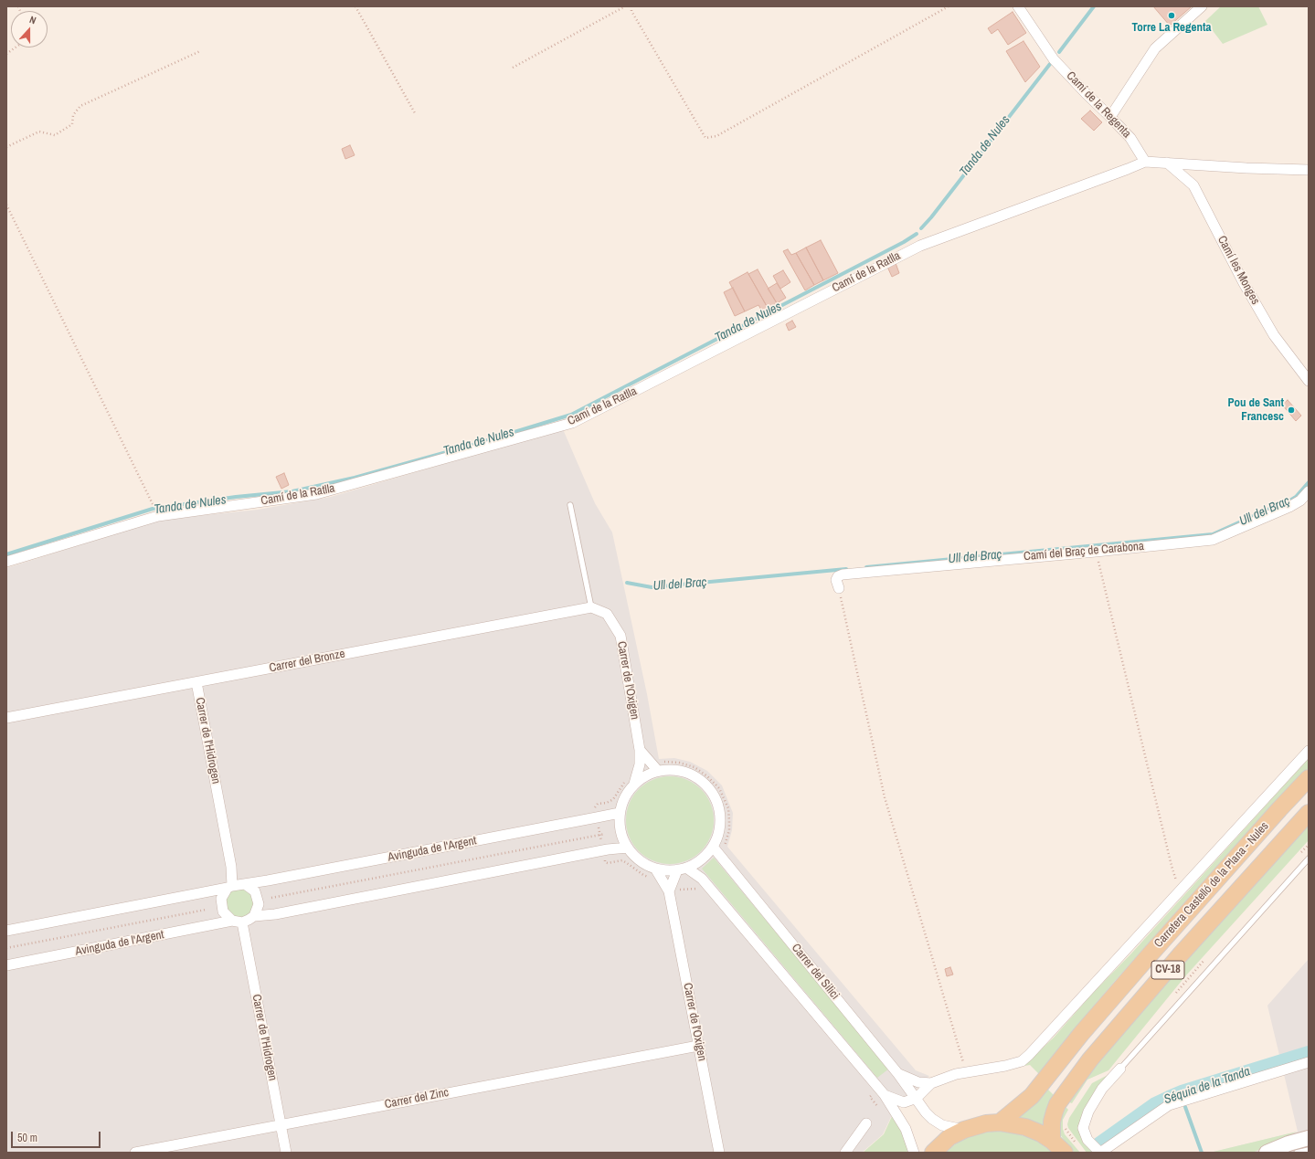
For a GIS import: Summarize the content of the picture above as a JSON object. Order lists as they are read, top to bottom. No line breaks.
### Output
{"streets":{"main road":["Carretera Castelló de la Plana - Nules","CV-18"],"street":["Camí de la Regenta","Camí les Monges","Camí de la Ratlla","Camí del Braç de Carabona","Carrer del Bronze","Carrer de l'Oxigen","Carrer de l'Hidrogen","Avinguda de l'Argent","Carrer del Silici","Carrer del Zinc"]},"crossings":[["Camí de la Regenta","Camí de la Ratlla"],["Carrer del Bronze","Carrer de l'Oxigen"],["Carrer del Bronze","Carrer de l'Hidrogen"],["Carrer de l'Oxigen","Avinguda de l'Argent"],["Carrer de l'Oxigen","Carrer del Silici"],["Carrer de l'Oxigen","Carrer del Zinc"],["Carrer de l'Hidrogen","Avinguda de l'Argent"],["Carrer de l'Hidrogen","Carrer del Zinc"],["Avinguda de l'Argent","Carrer del Silici"]],"water":["Tanda de Nules","Ull del Braç","Séquia de la Tanda"],"places":["Torre La Regenta","Pou de Sant Francesc"],"scale_bar":"50 m","north":"top"}
